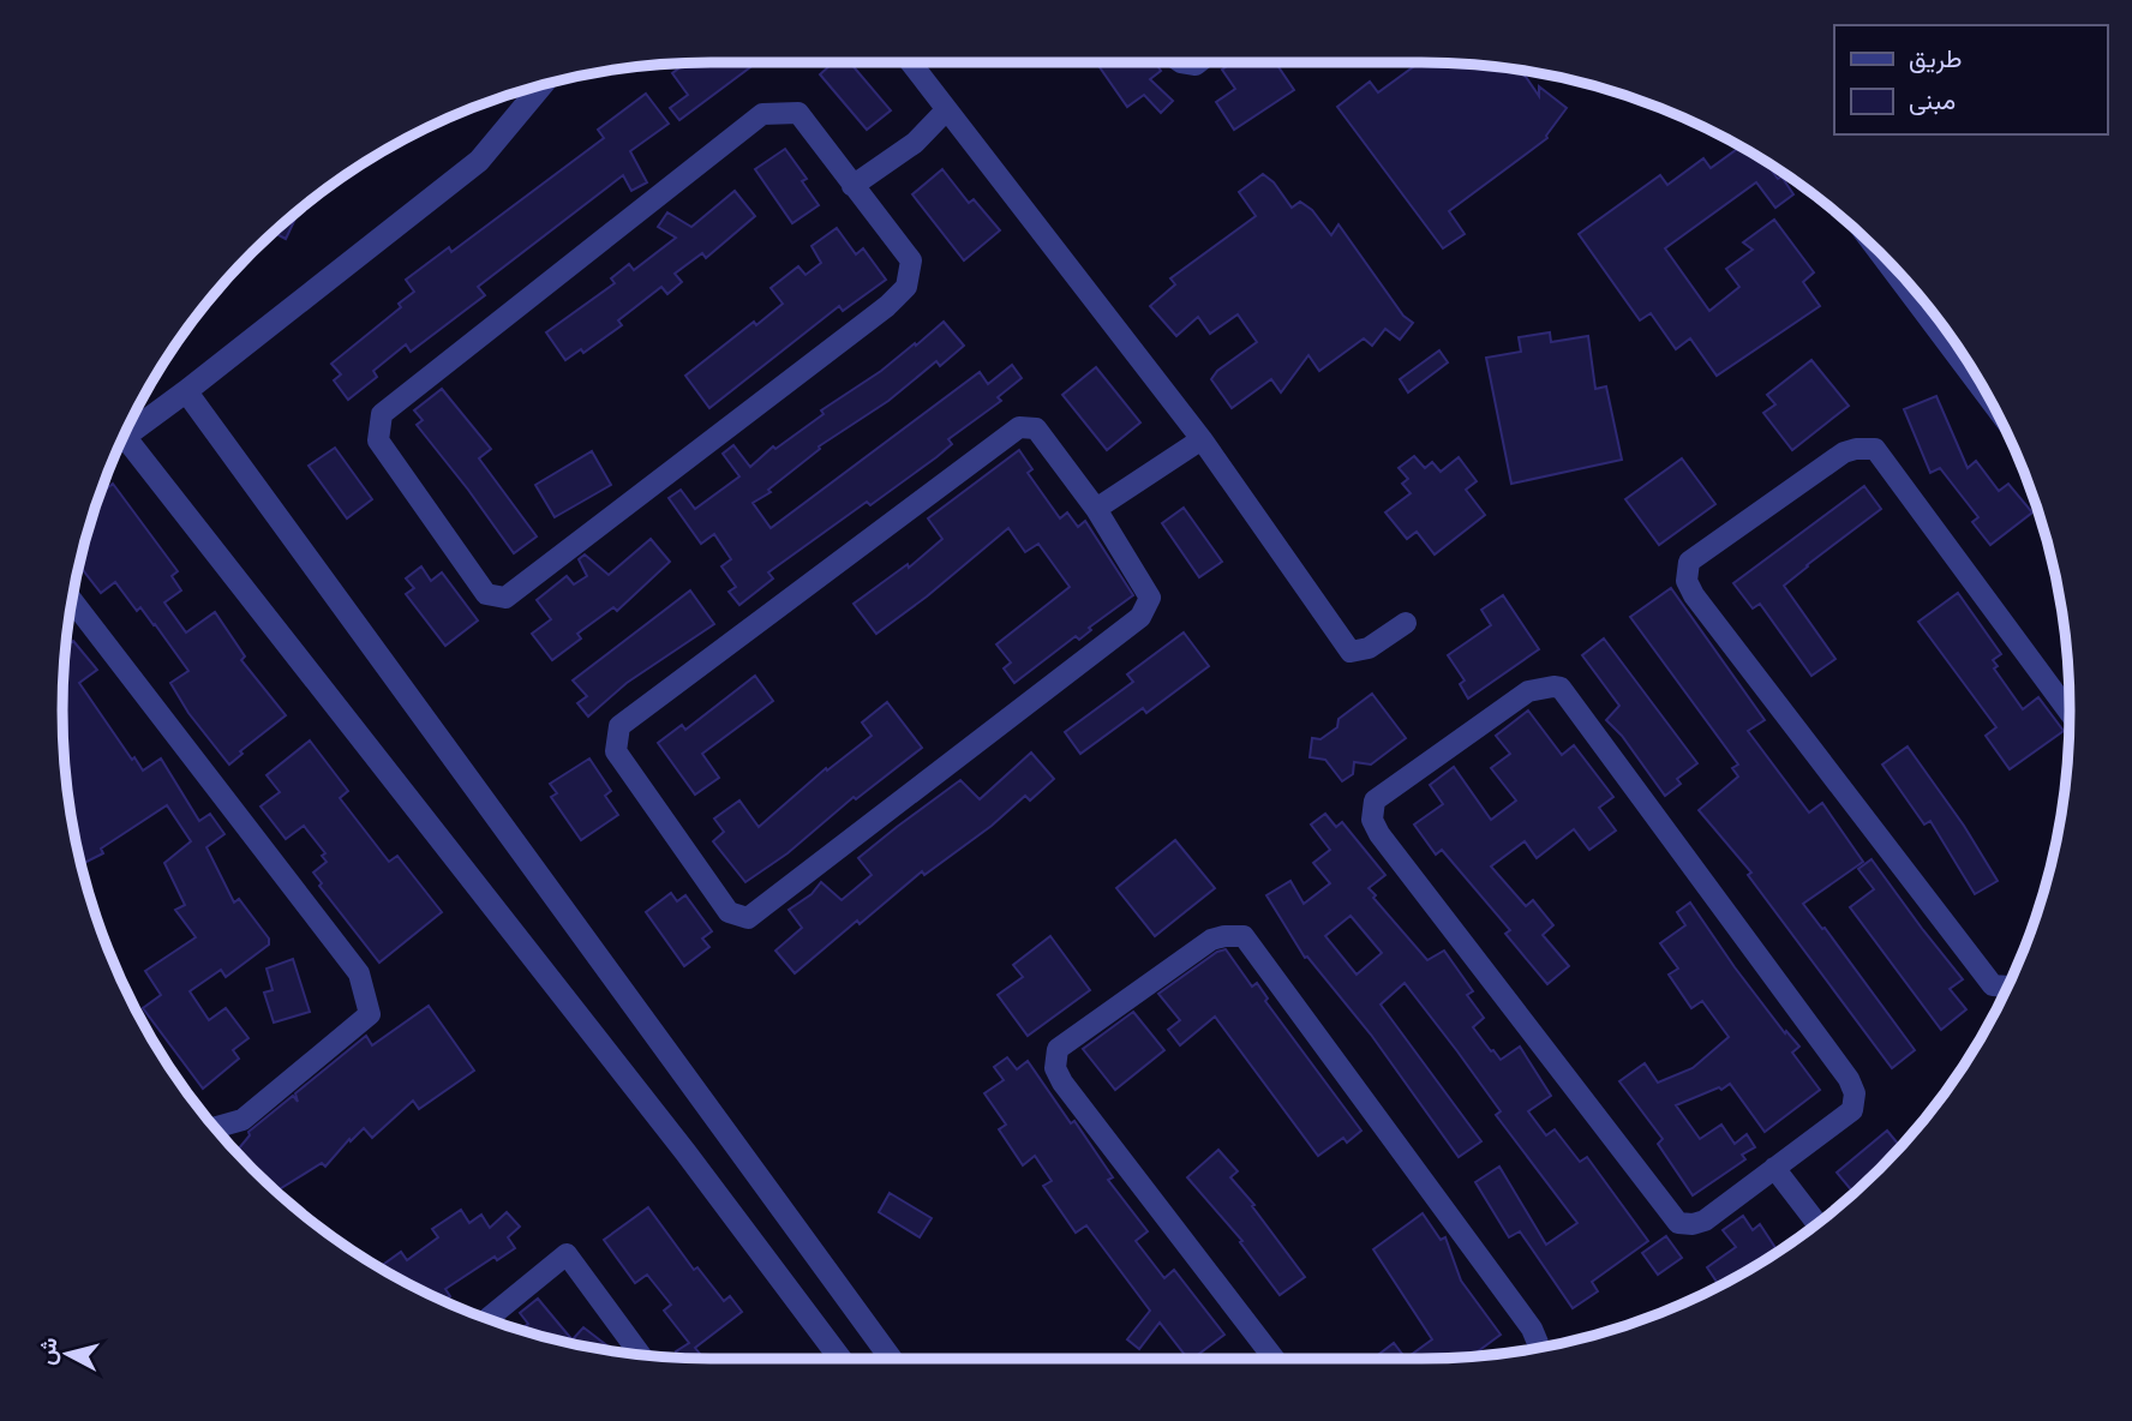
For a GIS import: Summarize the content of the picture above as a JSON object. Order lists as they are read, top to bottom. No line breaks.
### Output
{"legend":["طريق","مبنى"],"north":"left"}
